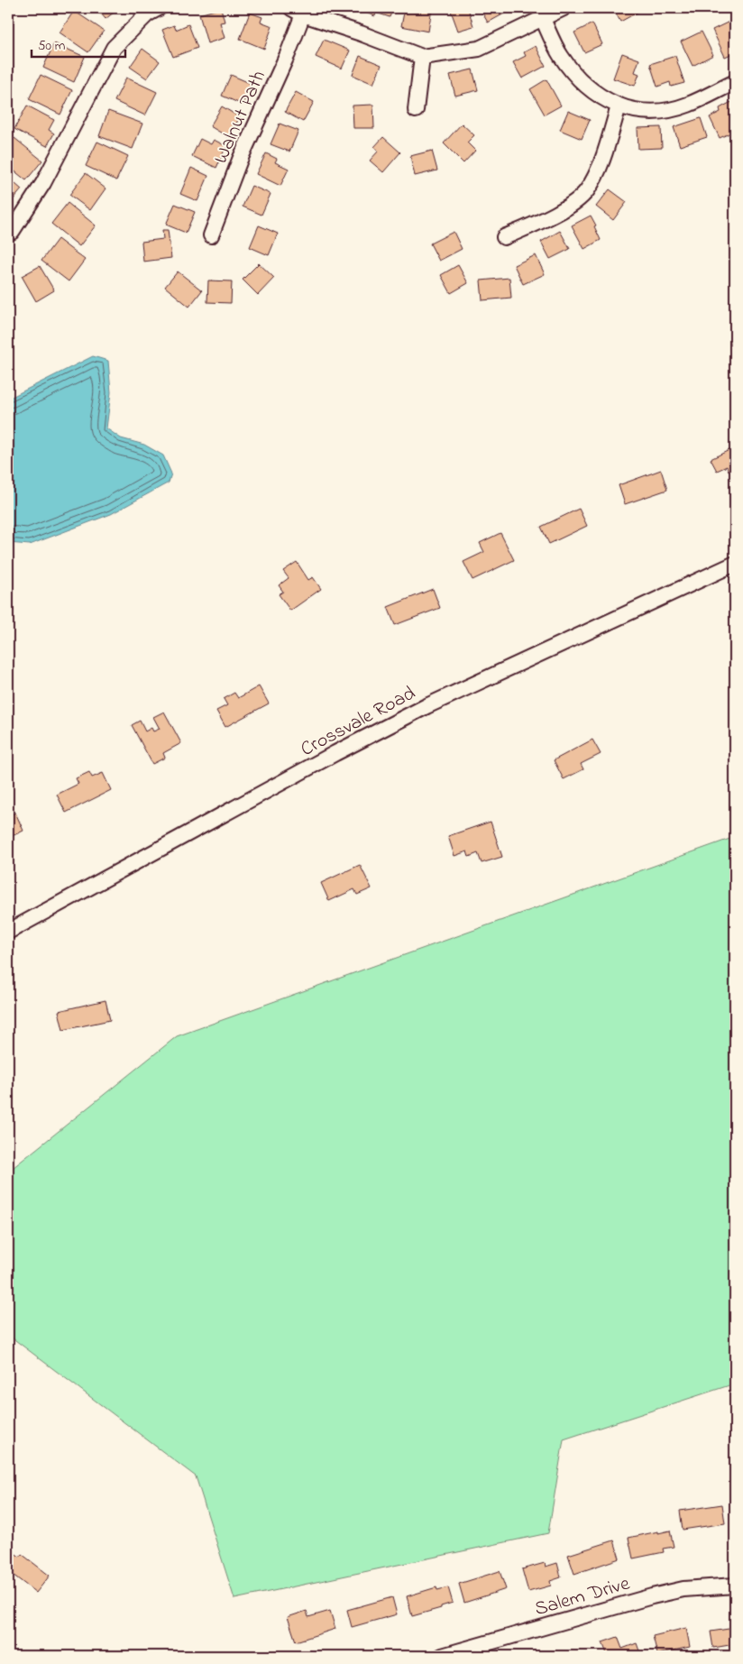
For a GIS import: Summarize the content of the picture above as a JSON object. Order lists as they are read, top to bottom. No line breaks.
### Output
{"streets":{"street":["Walnut Path","Crossvale Road","Salem Drive"]},"scale_bar":"50 m"}
